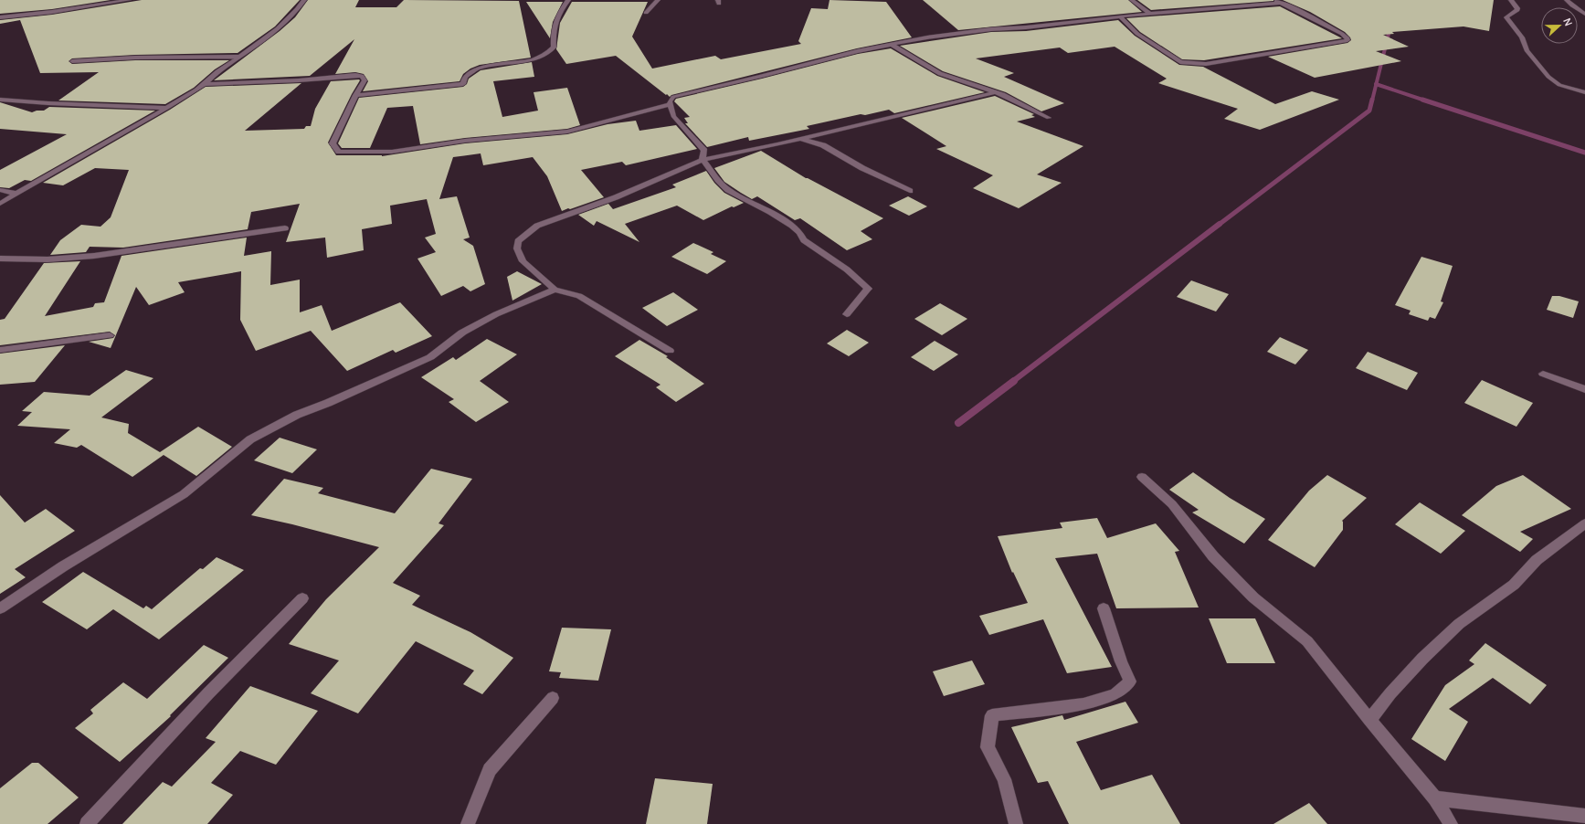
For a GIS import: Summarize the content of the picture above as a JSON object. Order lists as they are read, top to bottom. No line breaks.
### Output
{"north":"right"}
